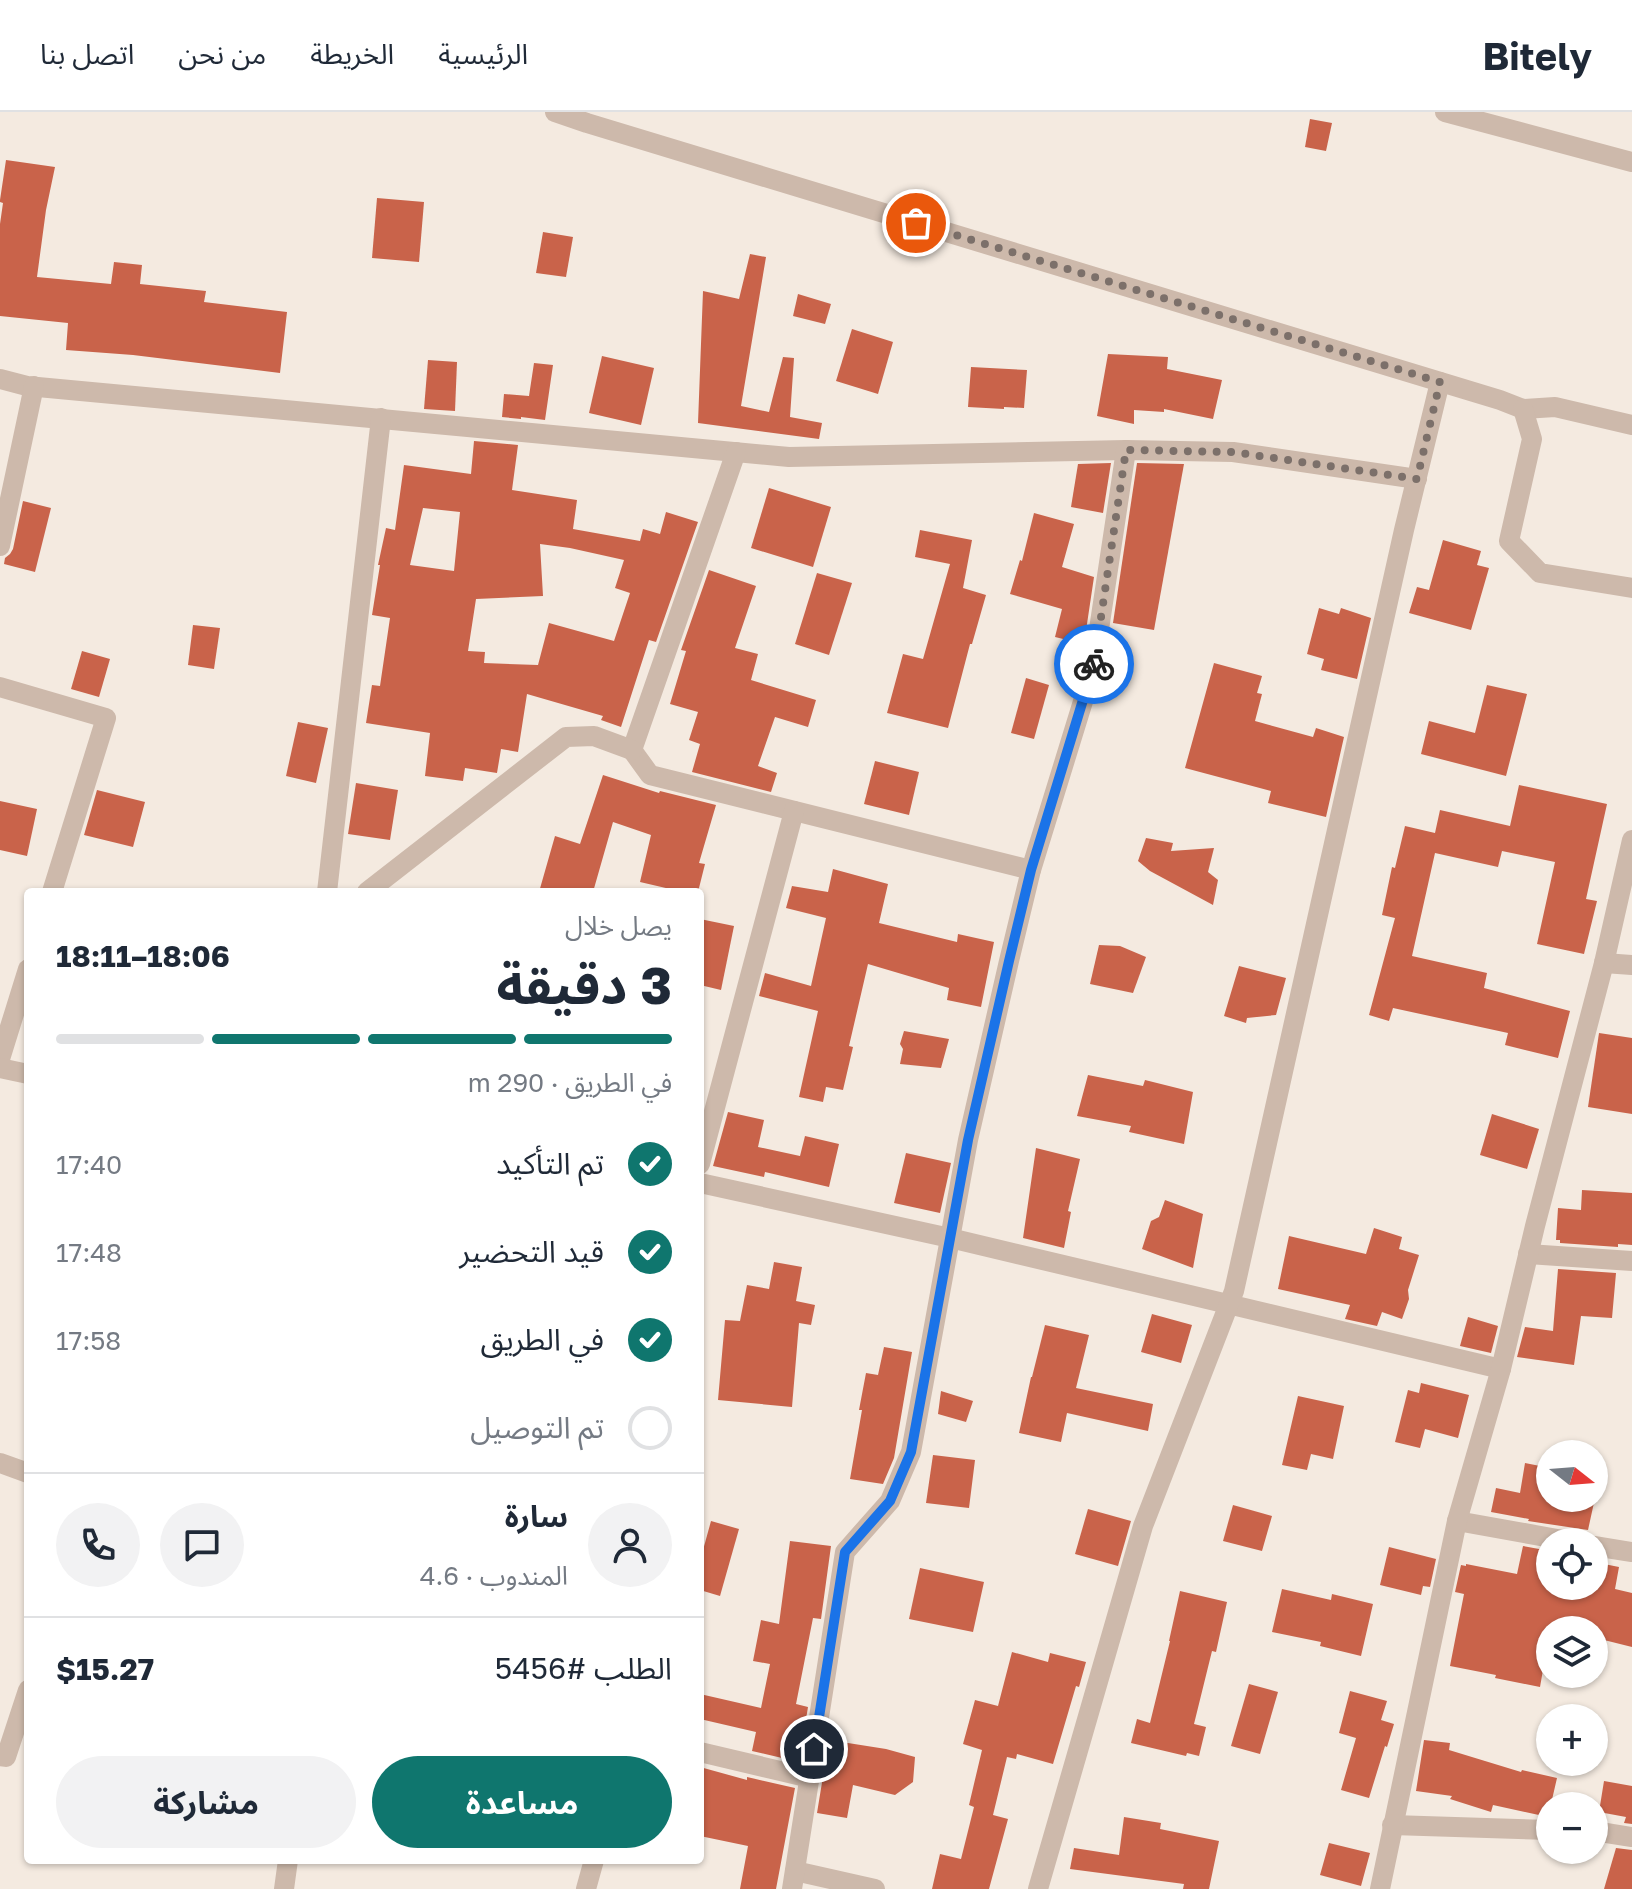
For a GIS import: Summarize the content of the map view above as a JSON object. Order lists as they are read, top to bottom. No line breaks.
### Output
{"north":"right","page":{"header":"Bitely","nav":["الرئيسية","الخريطة","من نحن","اتصل بنا"],"heading":["3 دقيقة","يصل خلال","18:06–18:11"],"panel":["سارة","المندوب · 4.6","الطلب #5456","$15.27"],"bar":"في الطريق · 290 m","list":[["تم التأكيد","17:40"],["قيد التحضير","17:48"],["في الطريق","17:58"],"تم التوصيل"],"map_buttons":["+","−"],"buttons":["مساعدة","مشاركة"]}}
